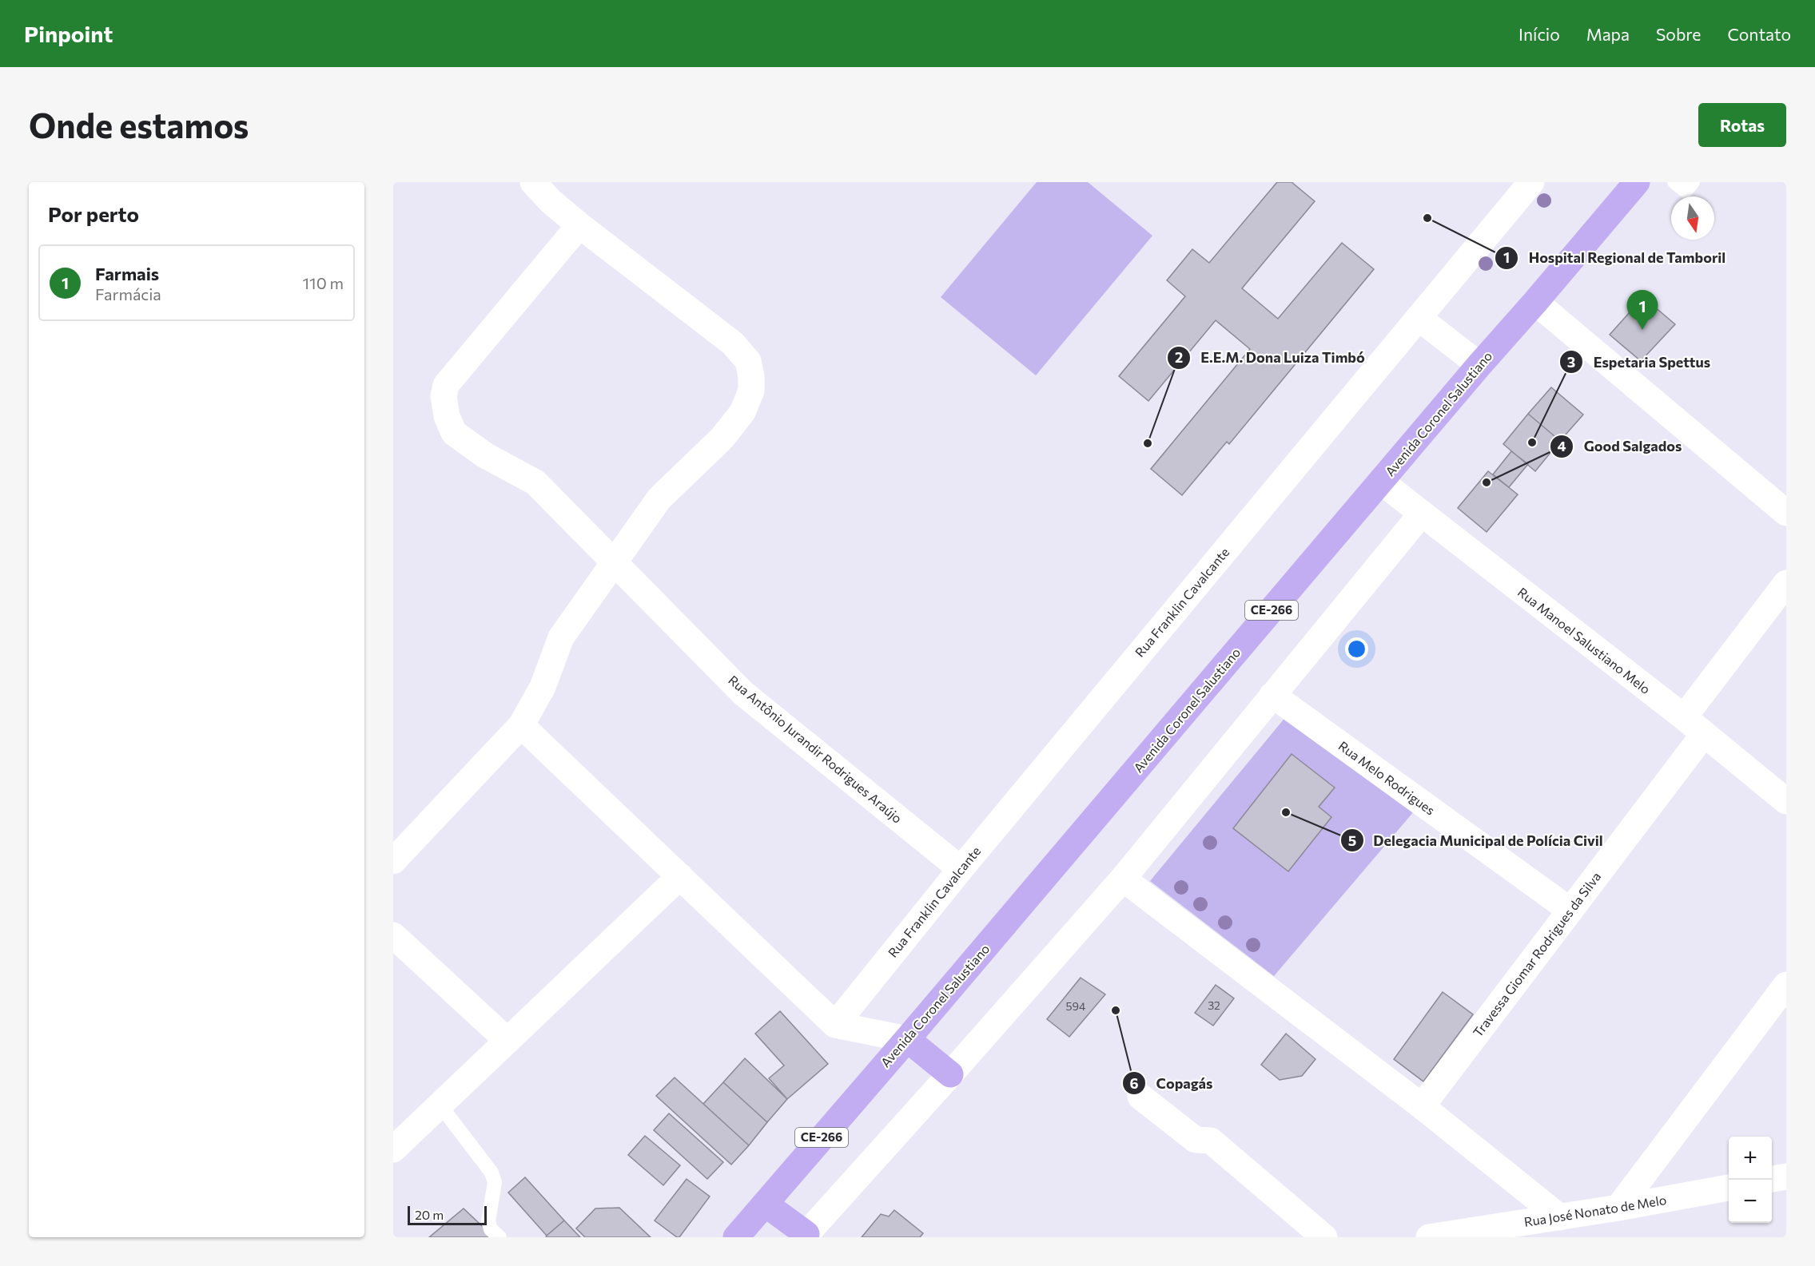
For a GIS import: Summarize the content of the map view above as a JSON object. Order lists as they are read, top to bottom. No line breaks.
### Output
{"streets":{"main road":["Avenida Coronel Salustiano","CE-266"],"street":["Rua Franklin Cavalcante","Rua Manoel Salustiano Melo","Rua Antônio Jurandir Rodrigues Araújo","Rua Melo Rodrigues","Travessa Giomar Rodrigues da Silva","Rua José Nonato de Melo"]},"crossings":[["Avenida Coronel Salustiano","Rua Manoel Salustiano Melo"],["Rua Franklin Cavalcante","Rua Antônio Jurandir Rodrigues Araújo"],["Rua Manoel Salustiano Melo","Travessa Giomar Rodrigues da Silva"],["Rua Melo Rodrigues","Travessa Giomar Rodrigues da Silva"]],"places":["Hospital Regional de Tamboril","Espetaria Spettus","E.E.M. Dona Luiza Timbó","Good Salgados","Delegacia Municipal de Polícia Civil","Copagás"],"house_numbers":["32","594"],"scale_bar":"20 m","north":"bottom","page":{"header":"Pinpoint","nav":["Início","Mapa","Sobre","Contato"],"buttons":"Rotas","title":"Onde estamos","heading":"Por perto","list":[{"mark":"1","name":"Farmais","note":"Farmácia","value":"110 m"}],"pins":"1","map_buttons":["+","−"],"scale":"20 m"}}
